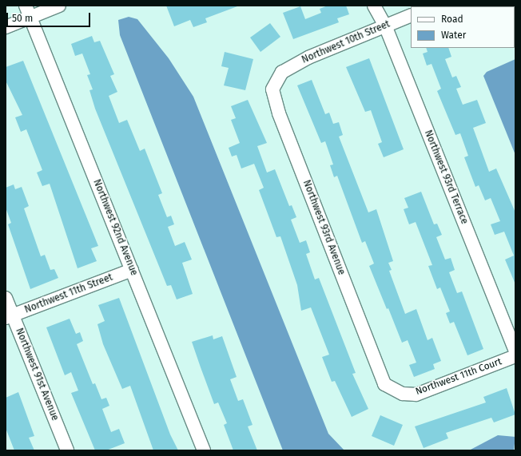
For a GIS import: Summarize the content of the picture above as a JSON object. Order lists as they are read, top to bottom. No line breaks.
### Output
{"streets":{"street":["Northwest 10th Street","Northwest 93rd Terrace","Northwest 92nd Avenue","Northwest 93rd Avenue","Northwest 11th Street","Northwest 91st Avenue","Northwest 11th Court"]},"crossings":[["Northwest 10th Street","Northwest 93rd Terrace"],["Northwest 10th Street","Northwest 93rd Avenue"],["Northwest 92nd Avenue","Northwest 11th Street"],["Northwest 93rd Avenue","Northwest 11th Court"],["Northwest 11th Street","Northwest 91st Avenue"]],"legend":["Road","Water"],"scale_bar":"50 m"}
